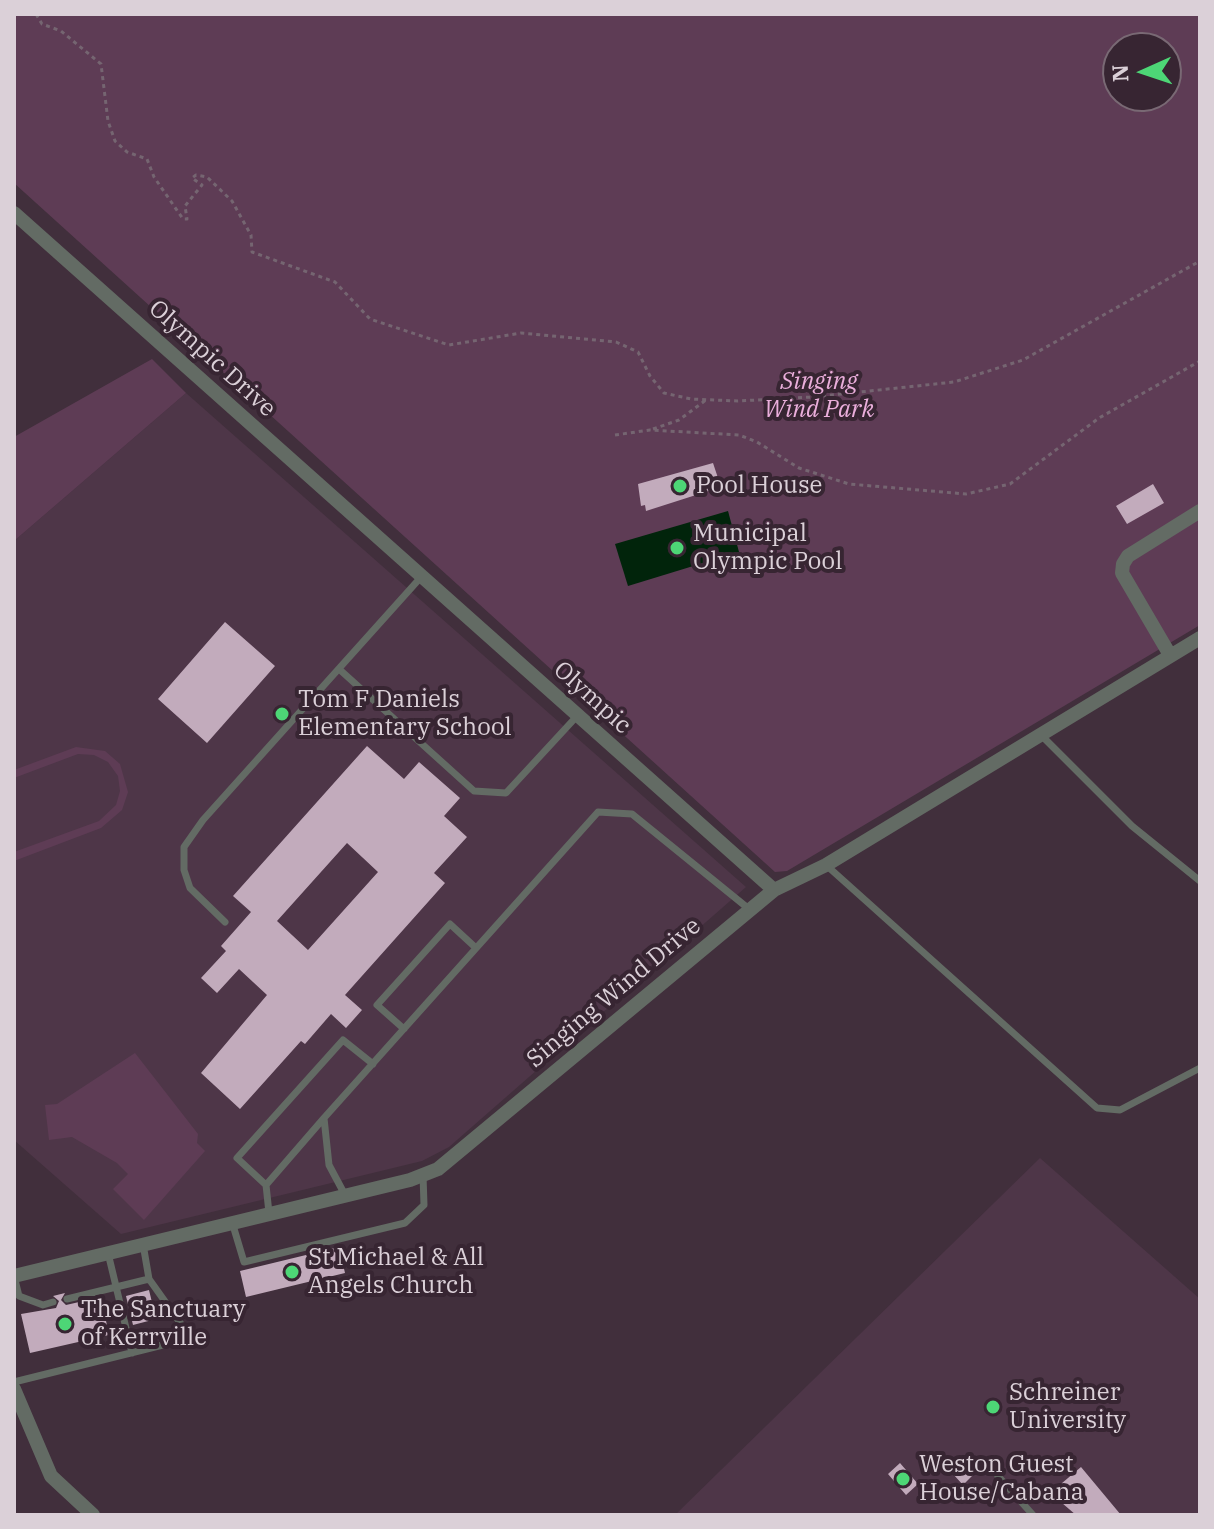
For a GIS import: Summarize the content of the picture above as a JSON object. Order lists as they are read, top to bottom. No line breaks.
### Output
{"streets":{"street":["Olympic Drive","Olympic","Singing Wind Drive"]},"crossings":[["Olympic Drive","Olympic"],["Olympic","Singing Wind Drive"]],"parks":["Singing Wind Park"],"places":["Pool House","Municipal Olympic Pool","Tom F Daniels Elementary School","St Michael & All Angels Church","The Sanctuary of Kerrville","Schreiner University","Weston Guest House/Cabana"],"north":"left"}
